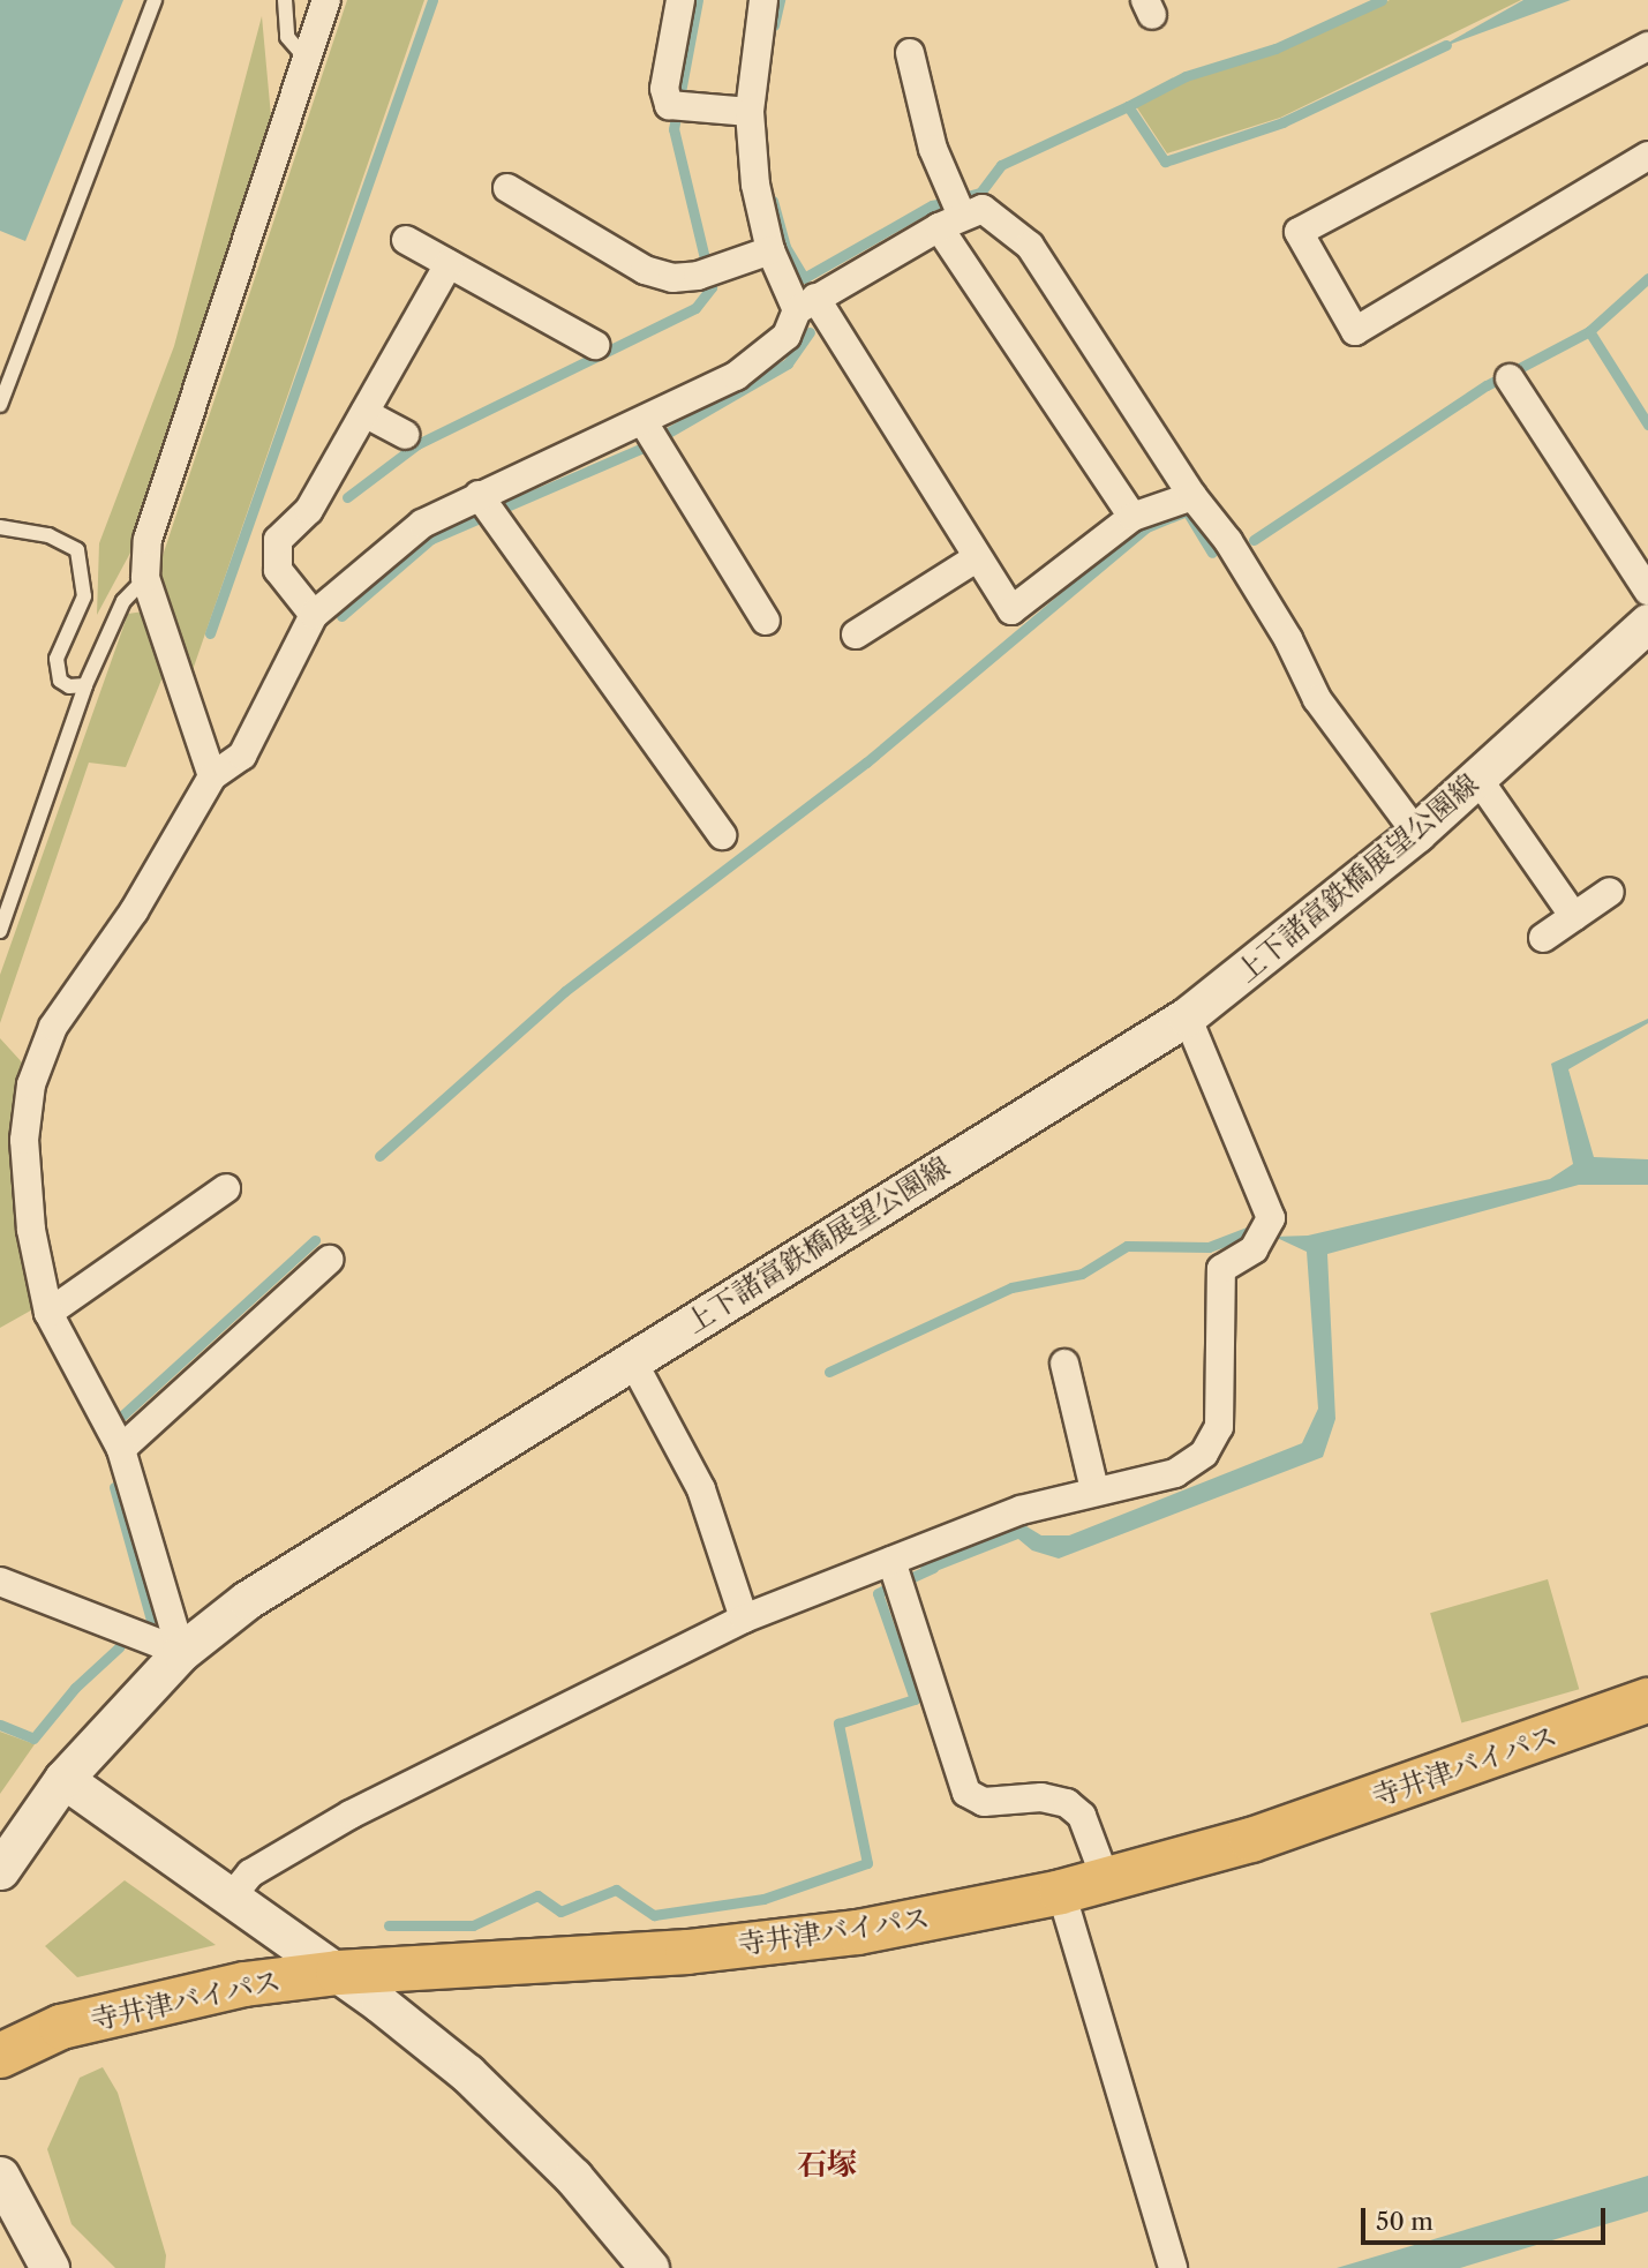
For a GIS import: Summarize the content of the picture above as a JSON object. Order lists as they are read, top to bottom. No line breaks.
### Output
{"streets":{"highway":["寺井津バイパス"],"street":["上下諸富鉄橋展望公園線"]},"districts":["石塚"],"scale_bar":"50 m"}
